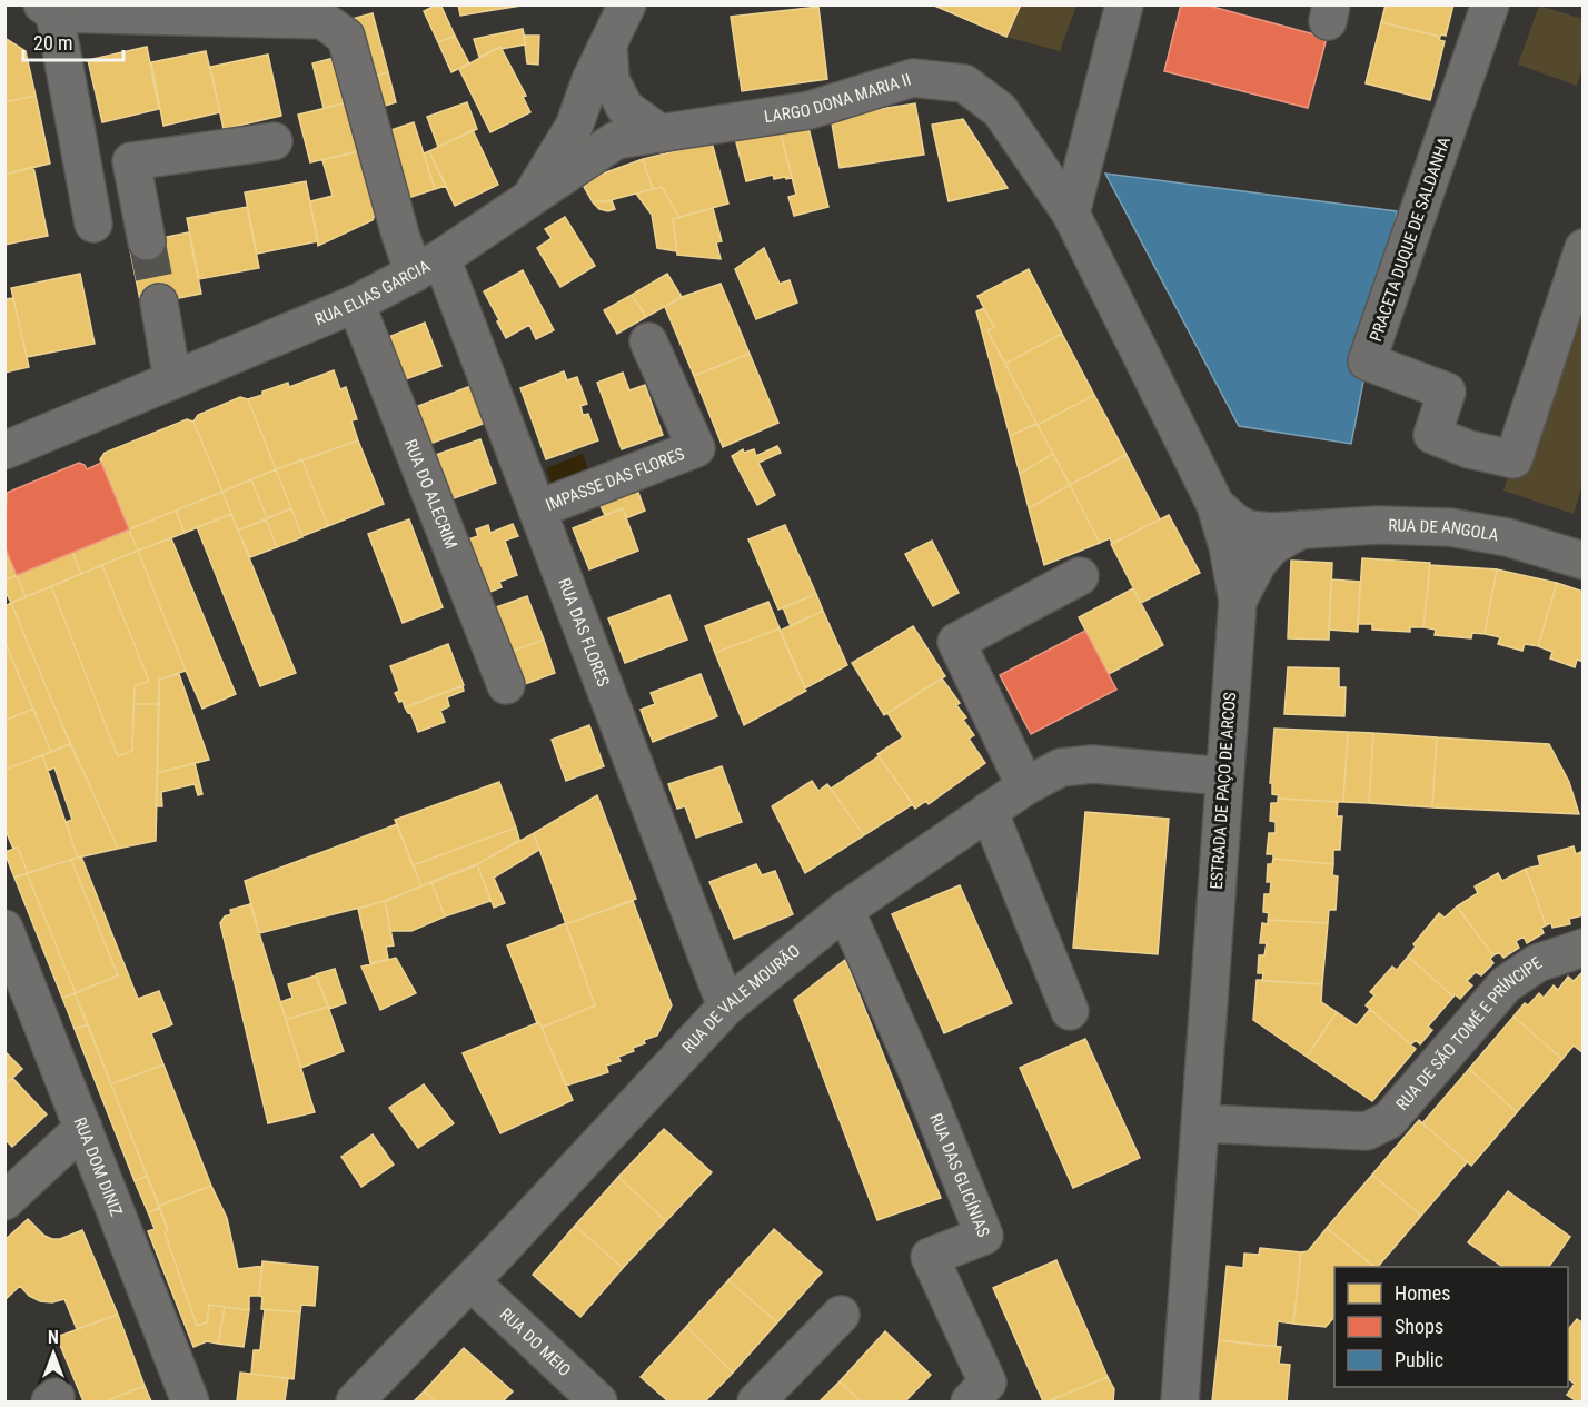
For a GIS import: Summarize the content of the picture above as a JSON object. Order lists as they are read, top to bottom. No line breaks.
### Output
{"streets":{"street":["LARGO DONA MARIA II","PRACETA DUQUE DE SALDANHA","RUA ELIAS GARCIA","IMPASSE DAS FLORES","RUA DO ALECRIM","RUA DE ANGOLA","RUA DAS FLORES","ESTRADA DE PAÇO DE ARCOS","RUA DE VALE MOURÃO","RUA DE SÃO TOMÉ E PRÍNCIPE","RUA DOM DINIZ","RUA DAS GLICÍNIAS","RUA DO MEIO"]},"crossings":[["LARGO DONA MARIA II","RUA ELIAS GARCIA"],["LARGO DONA MARIA II","ESTRADA DE PAÇO DE ARCOS"],["RUA ELIAS GARCIA","RUA DO ALECRIM"],["RUA ELIAS GARCIA","RUA DAS FLORES"],["IMPASSE DAS FLORES","RUA DAS FLORES"],["RUA DE ANGOLA","ESTRADA DE PAÇO DE ARCOS"],["RUA DAS FLORES","RUA DE VALE MOURÃO"],["ESTRADA DE PAÇO DE ARCOS","RUA DE VALE MOURÃO"],["ESTRADA DE PAÇO DE ARCOS","RUA DE SÃO TOMÉ E PRÍNCIPE"],["RUA DE VALE MOURÃO","RUA DAS GLICÍNIAS"],["RUA DE VALE MOURÃO","RUA DO MEIO"]],"legend":["Homes","Shops","Public"],"scale_bar":"20 m","north":"top"}
